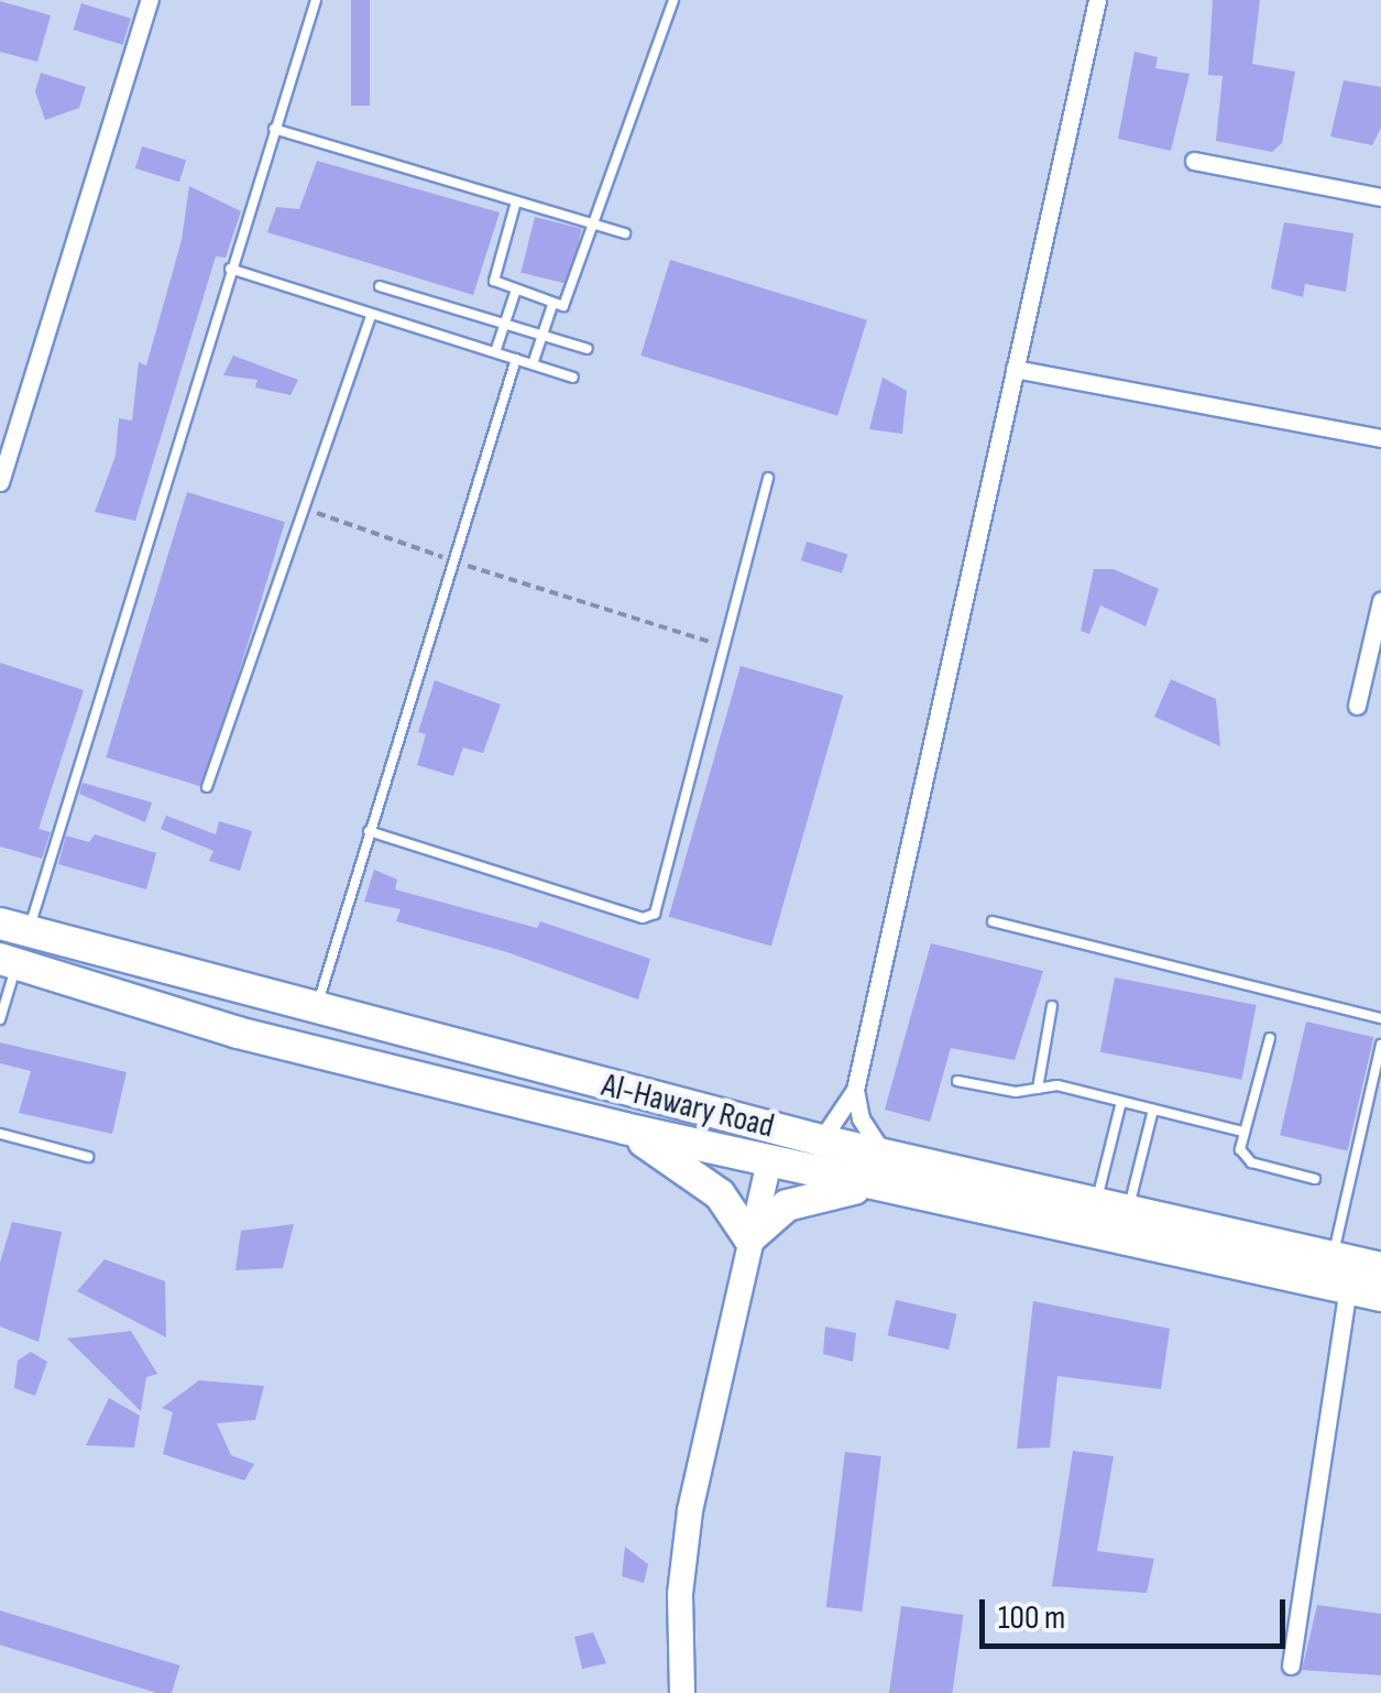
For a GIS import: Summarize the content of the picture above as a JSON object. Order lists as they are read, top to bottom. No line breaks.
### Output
{"streets":{"highway":["Al-Hawary Road"]},"scale_bar":"100 m"}
